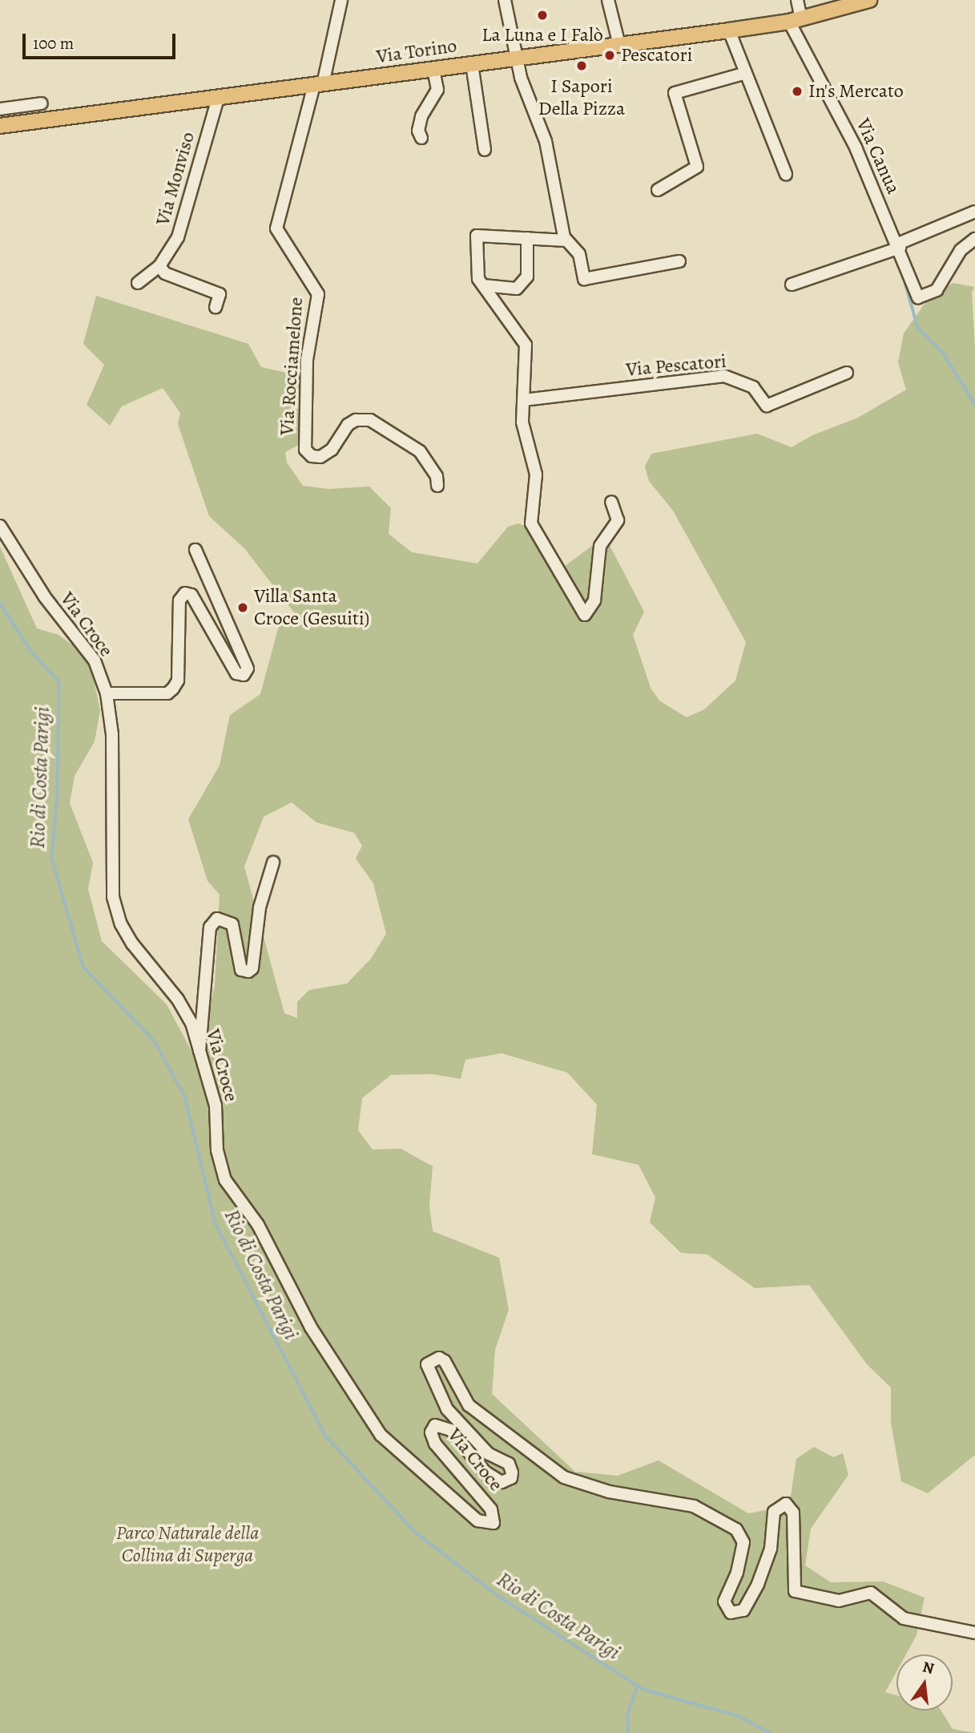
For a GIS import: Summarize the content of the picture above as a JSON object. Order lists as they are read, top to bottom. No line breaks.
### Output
{"streets":{"main road":["Via Torino"],"street":["Via Canua","Via Monviso","Via Pescatori","Via Rocciamelone","Via Croce"]},"crossings":[["Via Torino","Via Canua"],["Via Torino","Via Monviso"],["Via Torino","Via Rocciamelone"]],"water":["Rio di Costa Parigi"],"parks":["Parco Naturale della Collina di Superga"],"places":["La Luna e I Falò","Pescatori","I Sapori Della Pizza","In's Mercato","Villa Santa Croce (Gesuiti)"],"scale_bar":"100 m","north":"top"}
